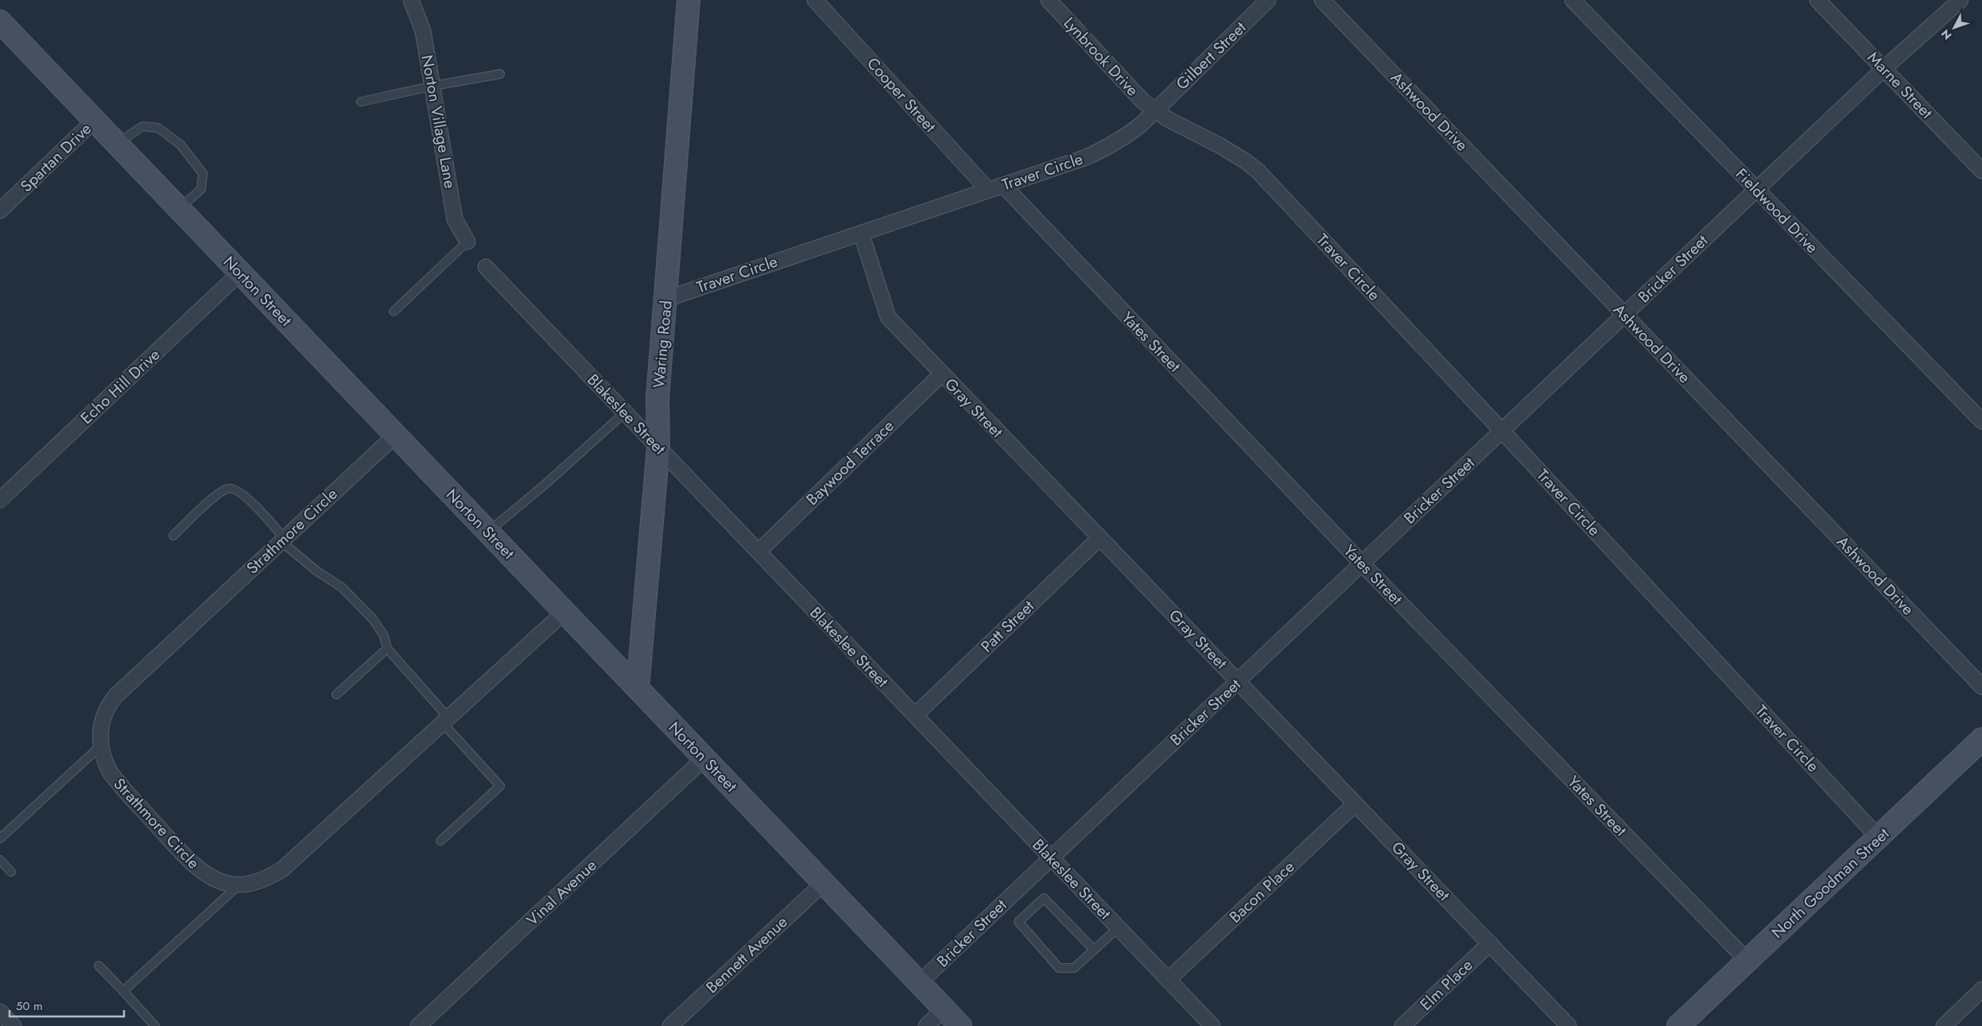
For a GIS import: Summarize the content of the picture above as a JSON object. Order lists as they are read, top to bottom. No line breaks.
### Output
{"streets":{"main road":["Norton Street","Waring Road","North Goodman Street"],"street":["Gilbert Street","Lynbrook Drive","Marne Street","Cooper Street","Ashwood Drive","Norton Village Lane","Spartan Drive","Traver Circle","Fieldwood Drive","Bricker Street","Yates Street","Echo Hill Drive","Gray Street","Blakeslee Street","Baywood Terrace","Strathmore Circle","Patt Street","Bacon Place","Vinal Avenue","Bennett Avenue","Elm Place"]},"crossings":[["Gilbert Street","Lynbrook Drive"],["Gilbert Street","Traver Circle"],["Lynbrook Drive","Traver Circle"],["Marne Street","Bricker Street"],["Cooper Street","Traver Circle"],["Ashwood Drive","Bricker Street"],["Spartan Drive","Norton Street"],["Traver Circle","Bricker Street"],["Traver Circle","Yates Street"],["Traver Circle","Waring Road"],["Traver Circle","Gray Street"],["Traver Circle","North Goodman Street"],["Fieldwood Drive","Bricker Street"],["Bricker Street","Norton Street"],["Bricker Street","Yates Street"],["Bricker Street","Gray Street"],["Bricker Street","Blakeslee Street"],["Norton Street","Waring Road"],["Norton Street","Echo Hill Drive"],["Norton Street","Strathmore Circle"],["Norton Street","Vinal Avenue"],["Norton Street","Bennett Avenue"],["Yates Street","North Goodman Street"],["Waring Road","Blakeslee Street"],["Gray Street","Baywood Terrace"],["Gray Street","Patt Street"],["Gray Street","Bacon Place"],["Gray Street","Elm Place"],["Blakeslee Street","Baywood Terrace"],["Blakeslee Street","Patt Street"],["Blakeslee Street","Bacon Place"]],"scale_bar":"50 m","north":"bottom left"}
